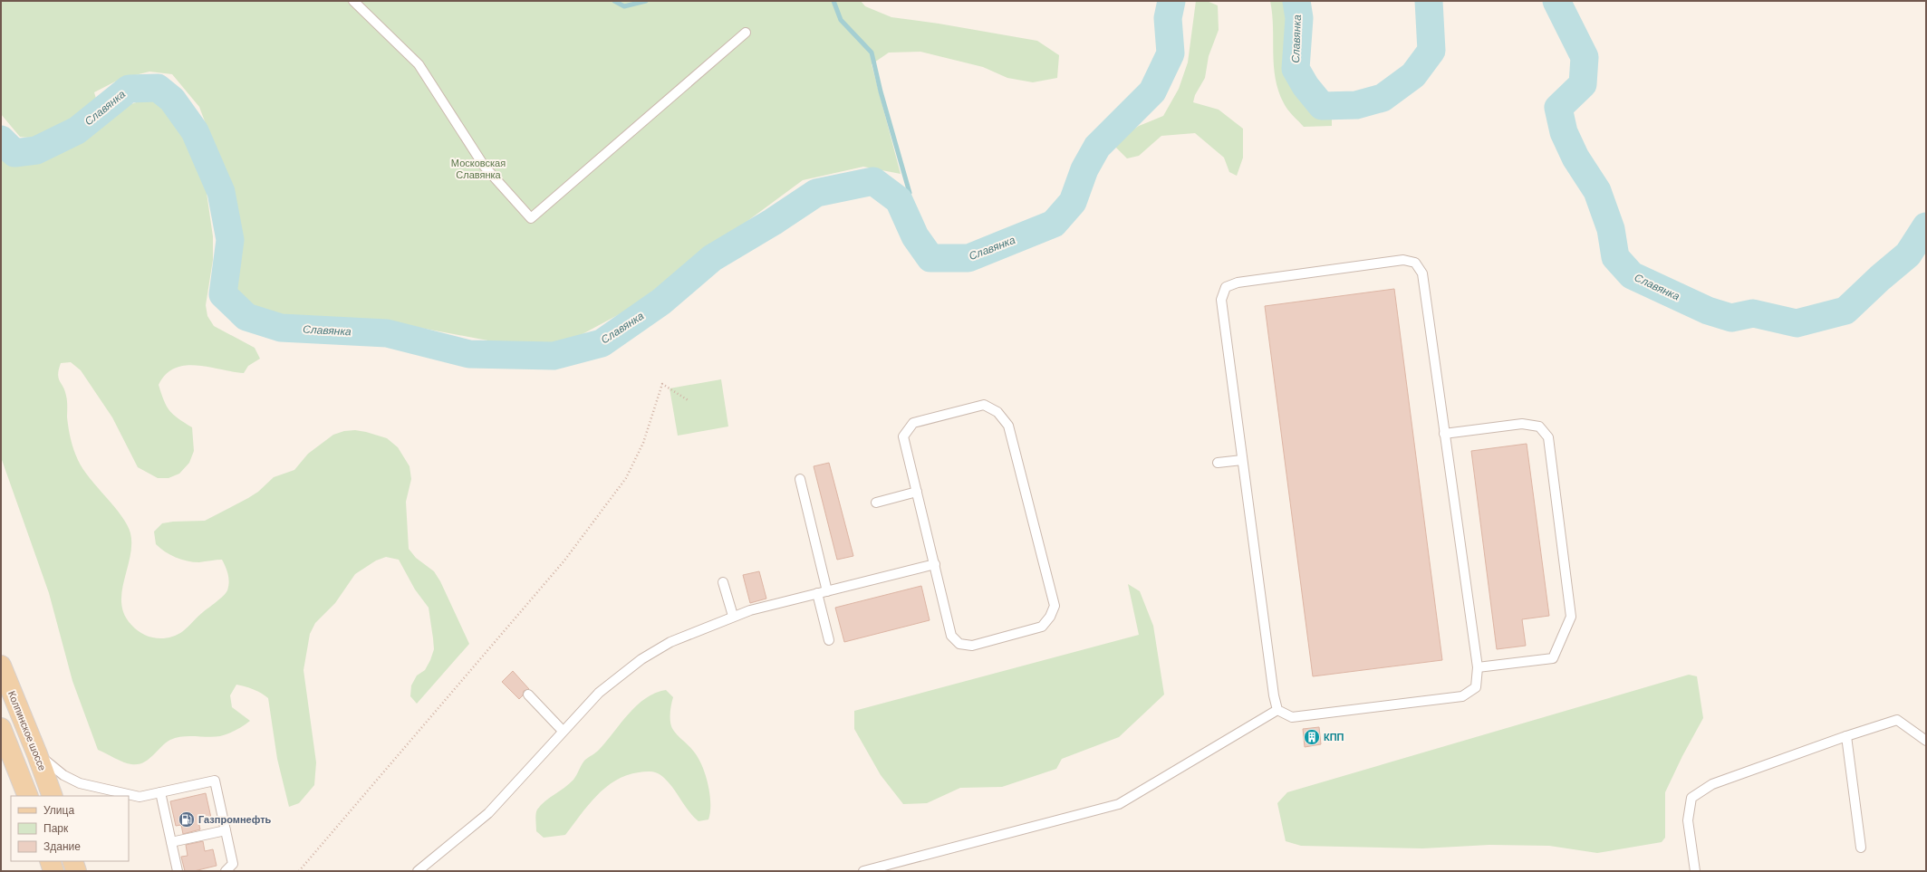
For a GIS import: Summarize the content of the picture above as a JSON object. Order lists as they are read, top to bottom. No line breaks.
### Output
{"streets":{"main road":["Колпинское шоссе"]},"water":["Славянка"],"parks":["Московская Славянка"],"places":{"building":["КПП"],"fuel station":["Газпромнефть"]},"legend":["Улица","Парк","Здание"]}
